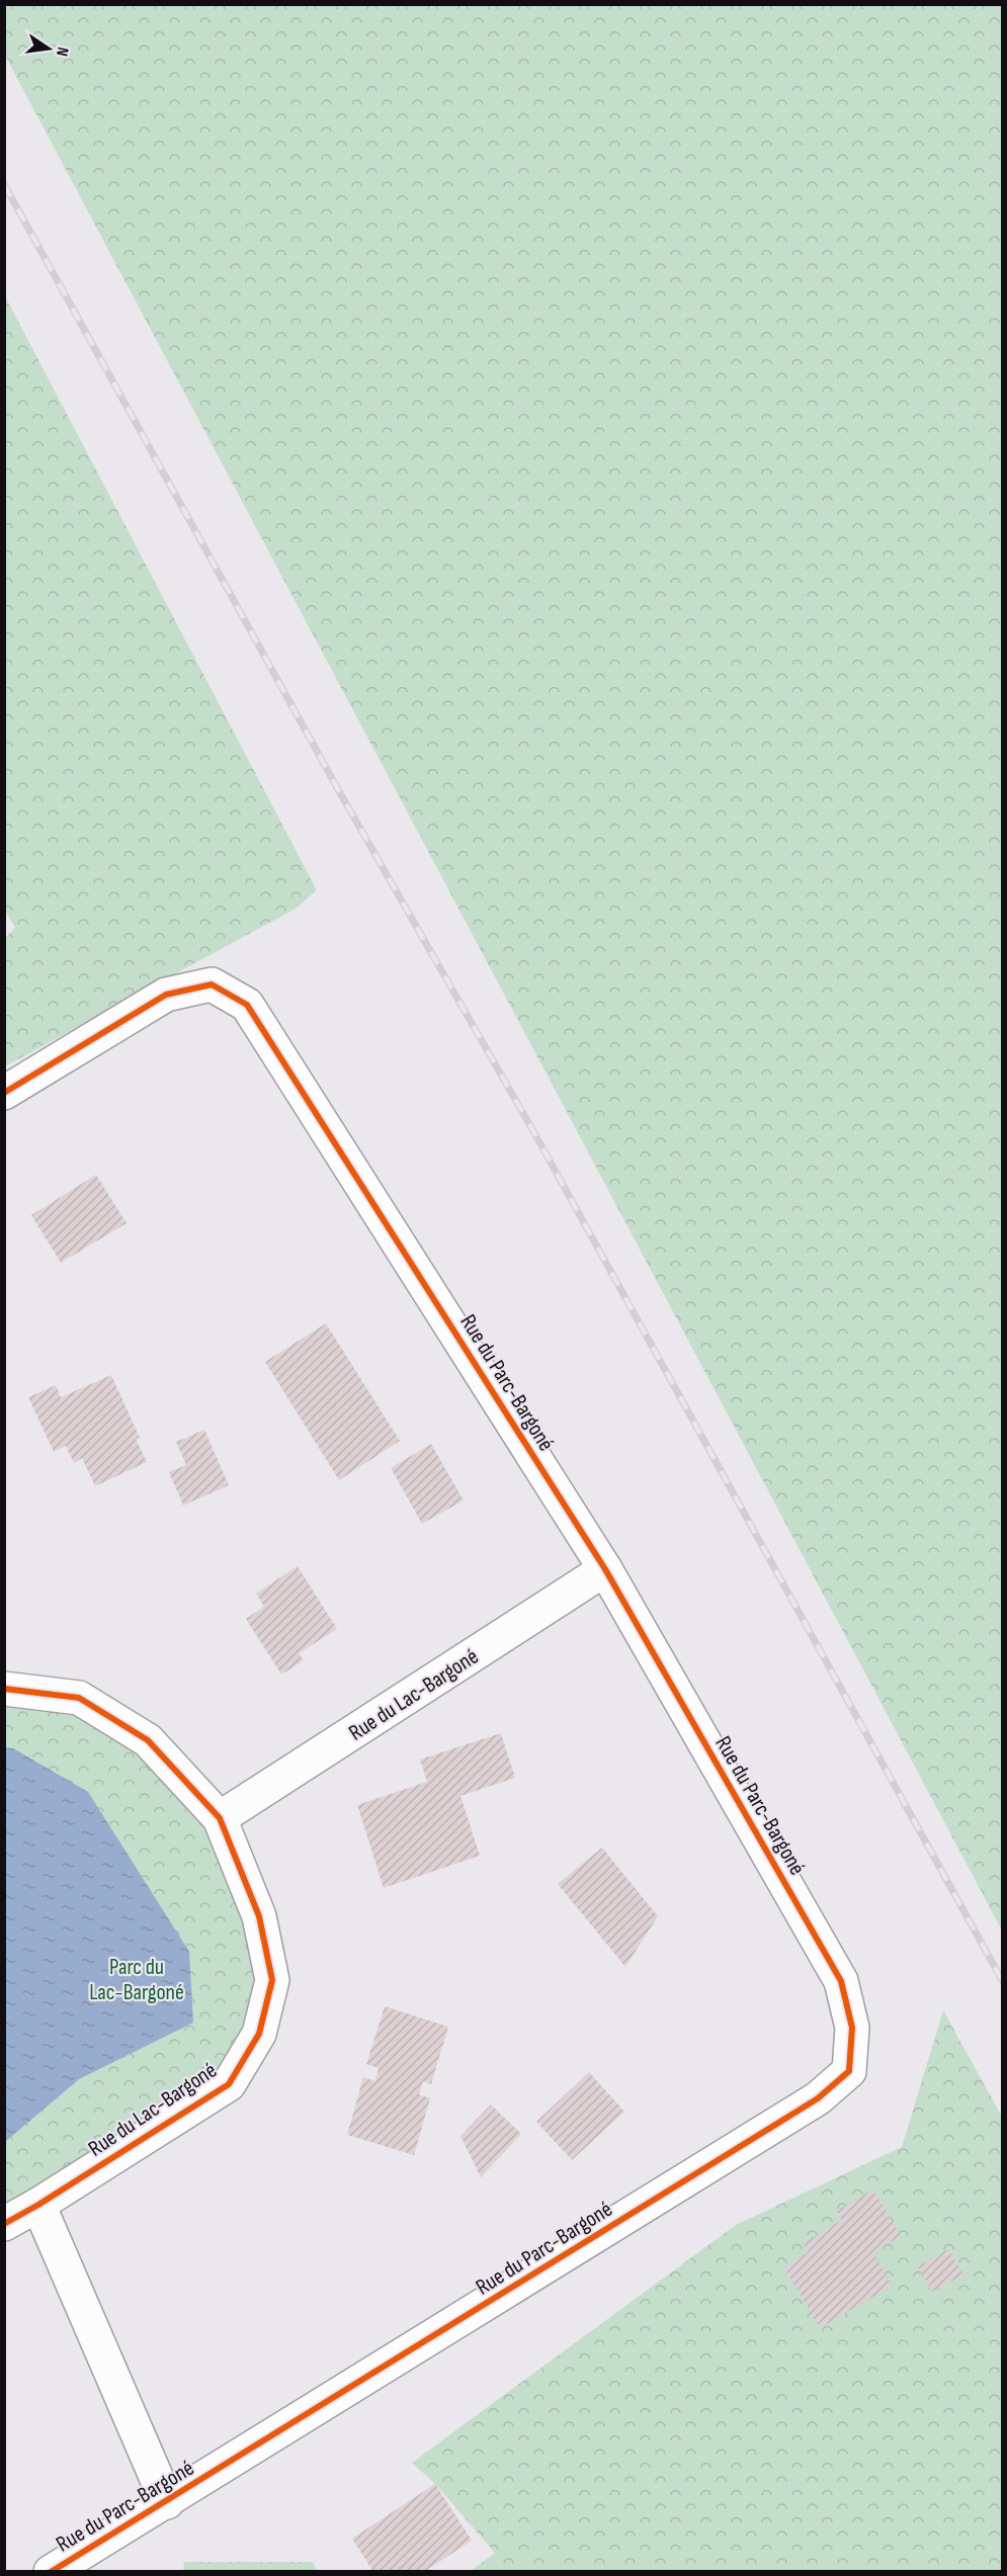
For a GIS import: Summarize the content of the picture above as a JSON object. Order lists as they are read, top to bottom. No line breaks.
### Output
{"streets":{"street":["Rue du Parc-Bargoné","Rue du Lac-Bargoné"]},"crossings":[["Rue du Parc-Bargoné","Rue du Lac-Bargoné"]],"parks":["Parc du Lac-Bargoné"],"north":"right"}
